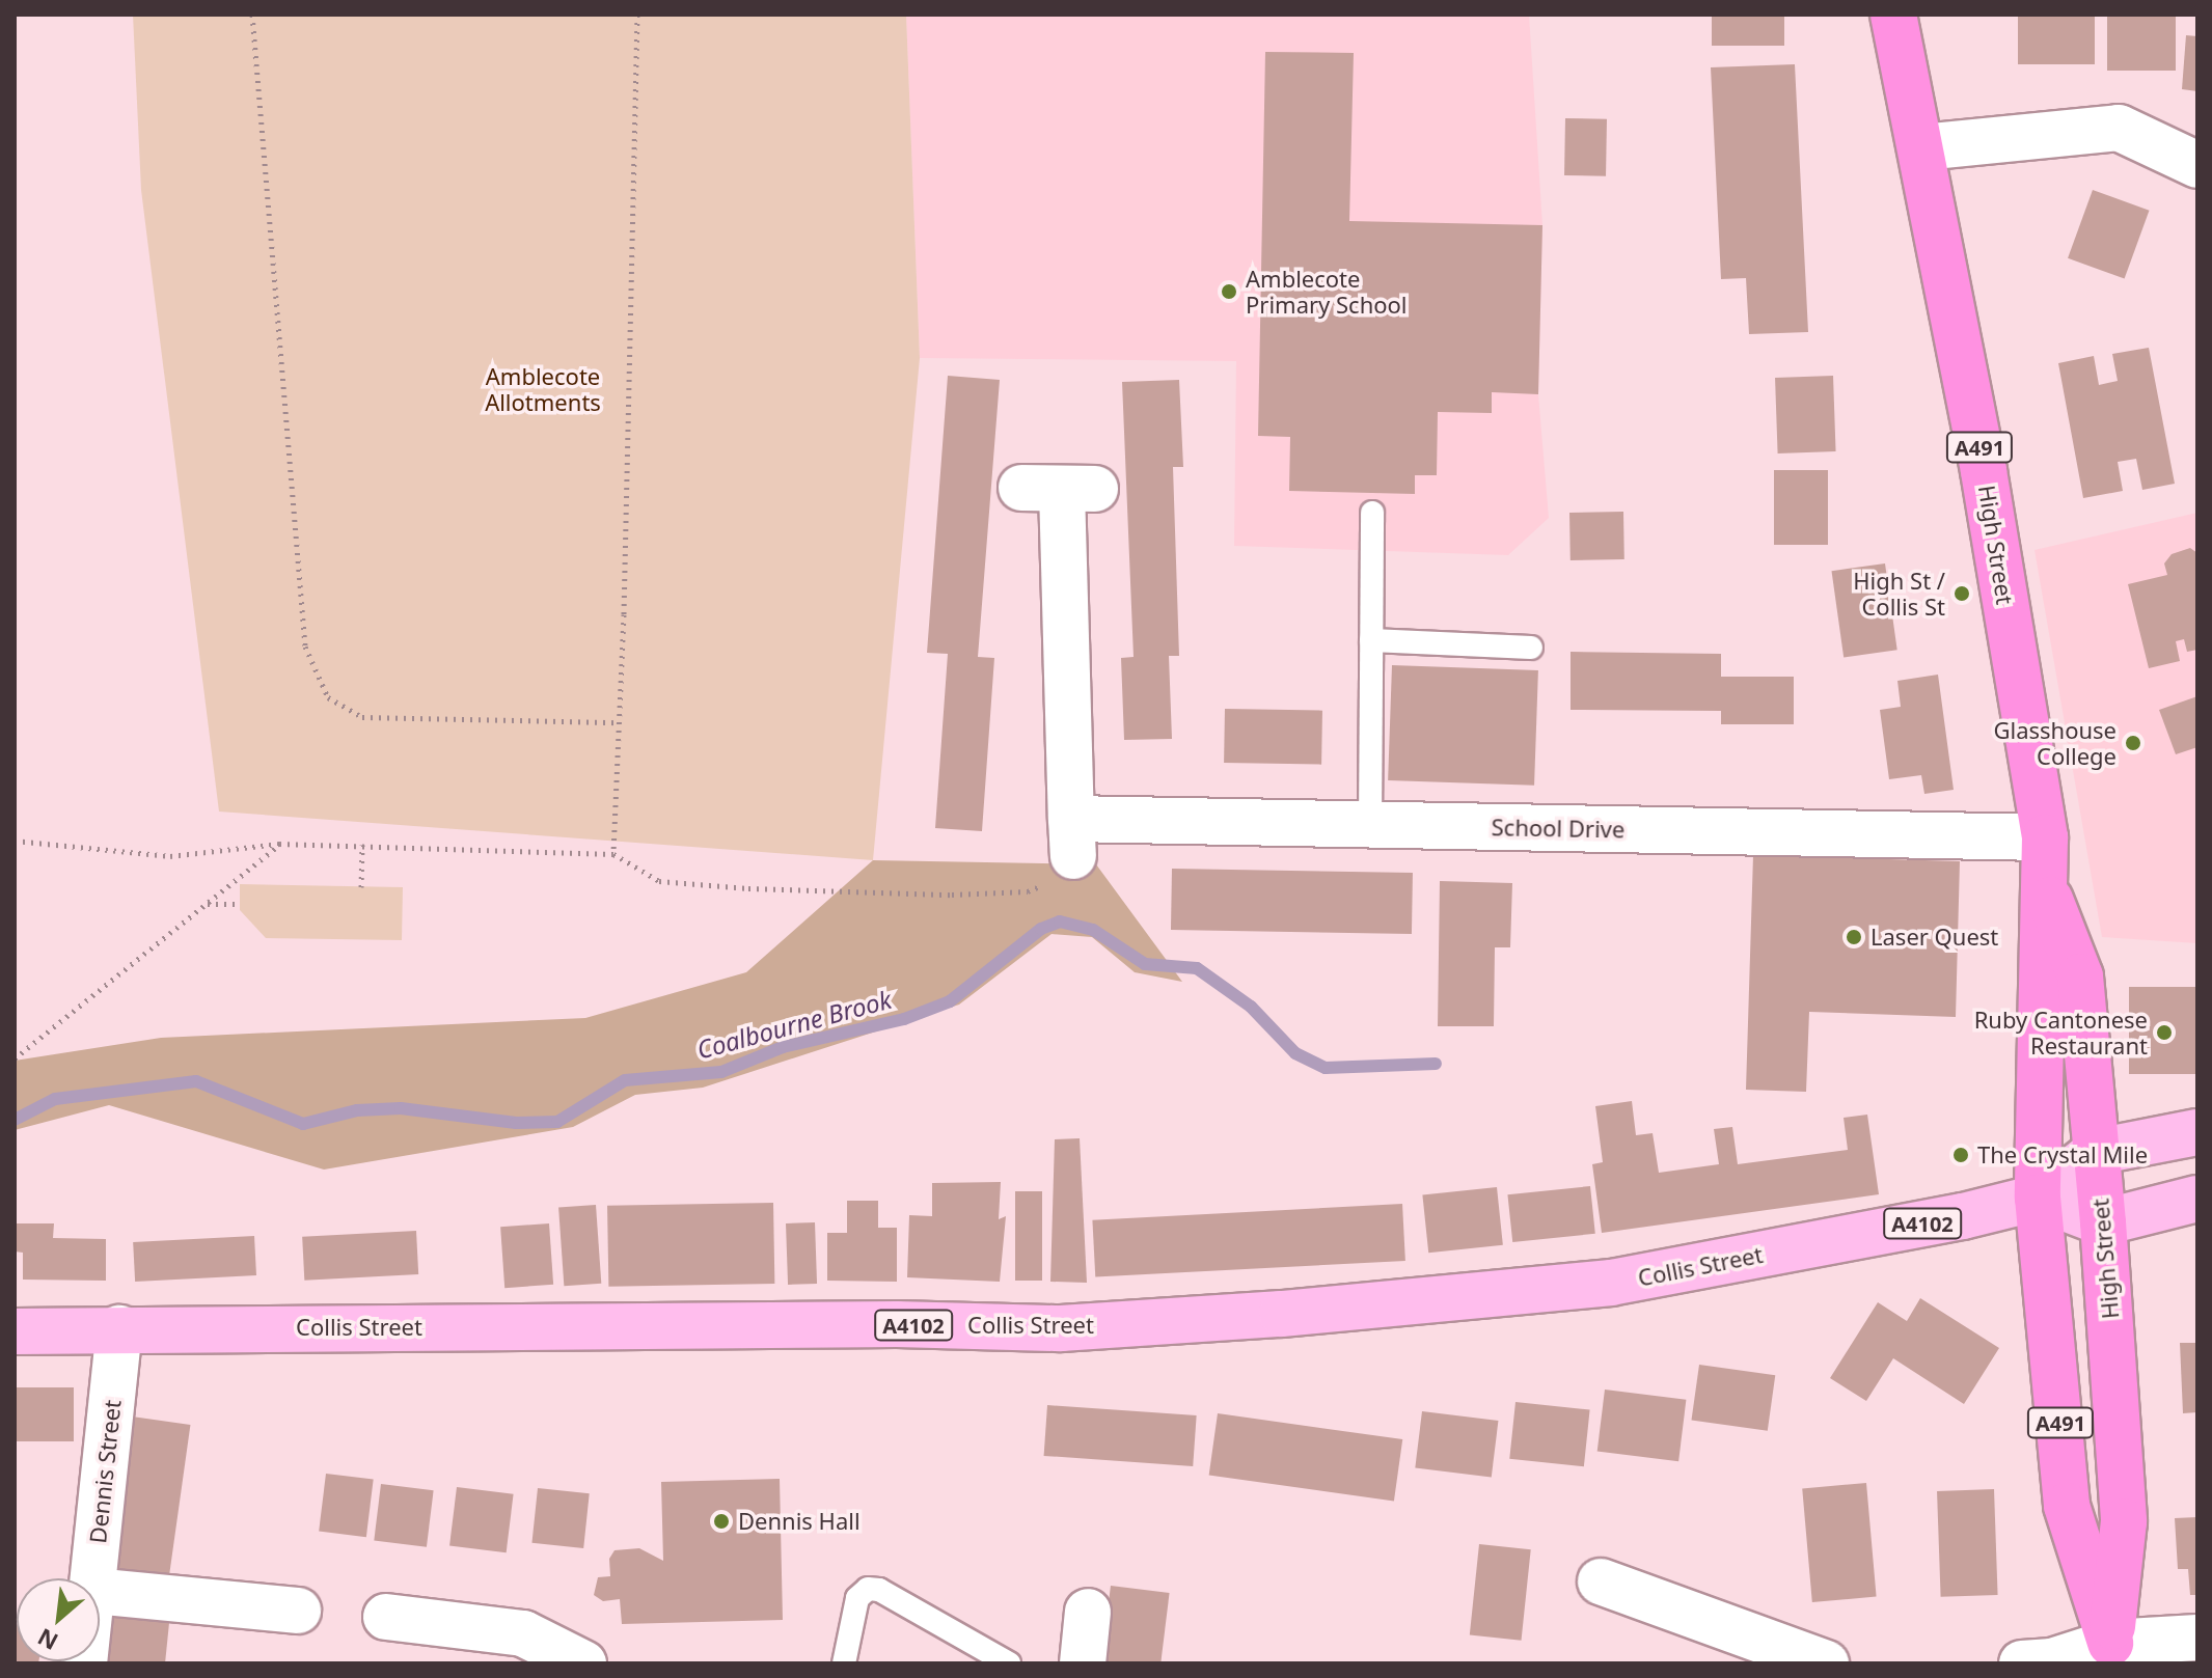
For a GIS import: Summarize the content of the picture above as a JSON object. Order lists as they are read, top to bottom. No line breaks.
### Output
{"streets":{"highway":["A491","High Street"],"main road":["A4102","Collis Street"],"street":["School Drive","Dennis Street"]},"crossings":[["High Street","School Drive"],["High Street","Collis Street"],["Collis Street","Dennis Street"]],"water":["Coalbourne Brook"],"parks":["Amblecote Allotments"],"places":["Amblecote Primary School","High St / Collis St","Glasshouse College","Laser Quest","Ruby Cantonese Restaurant","The Crystal Mile","Dennis Hall"],"north":"bottom left"}
